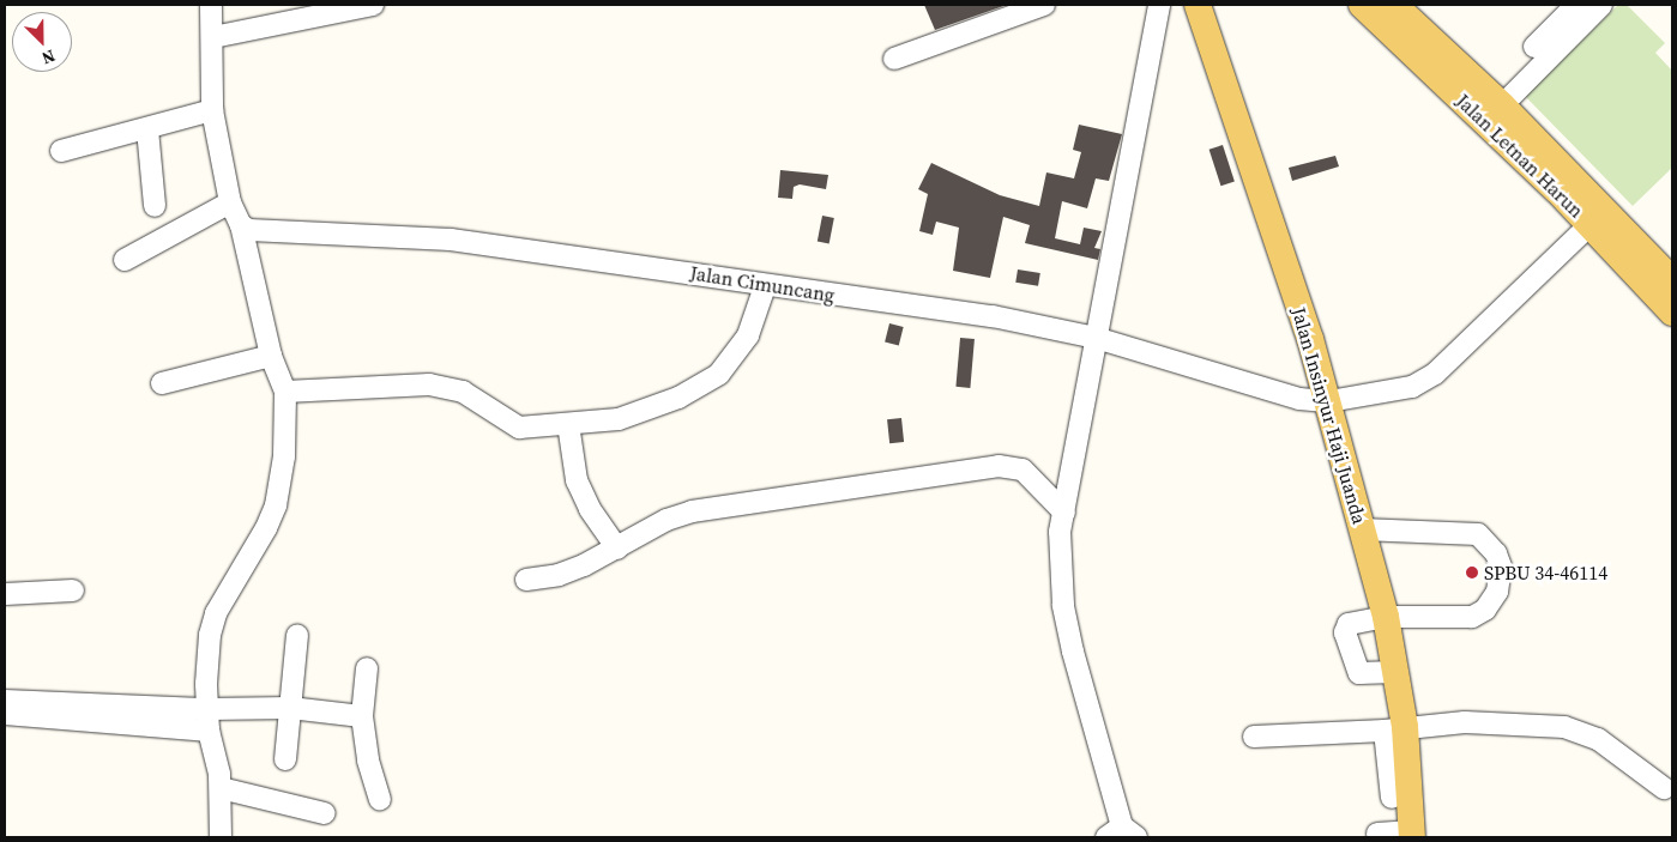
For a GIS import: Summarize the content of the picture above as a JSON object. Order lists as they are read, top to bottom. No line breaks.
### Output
{"streets":{"main road":["Jalan Letnan Harun","Jalan Insinyur Haji Juanda"],"street":["Jalan Cimuncang"]},"crossings":[["Jalan Letnan Harun","Jalan Cimuncang"],["Jalan Cimuncang","Jalan Insinyur Haji Juanda"]],"places":["SPBU 34-46114"],"north":"bottom right"}
